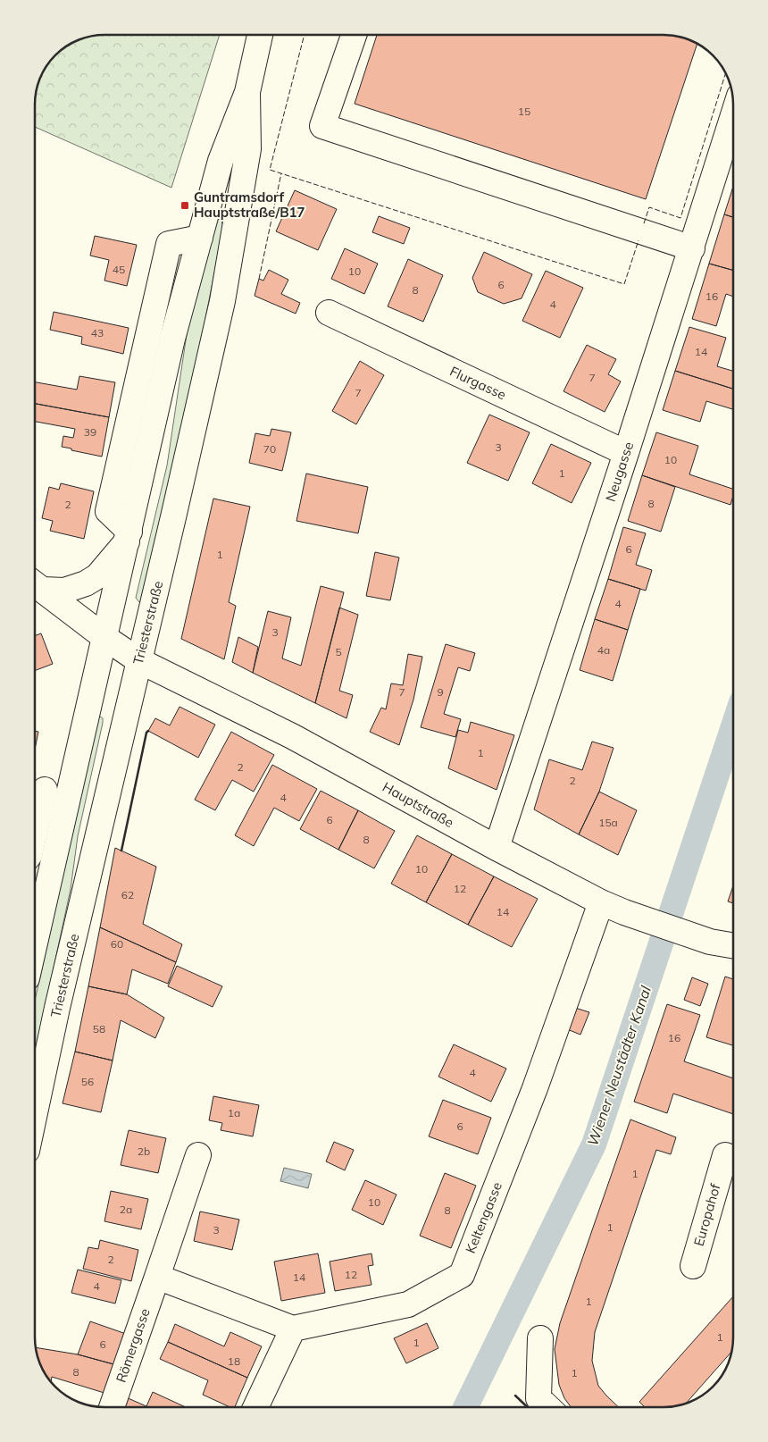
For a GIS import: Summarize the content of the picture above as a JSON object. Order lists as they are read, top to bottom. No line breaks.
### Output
{"streets":{"street":["Flurgasse","Neugasse","Triesterstraße","Hauptstraße","Europahof","Keltengasse","Römergasse"]},"crossings":[["Flurgasse","Neugasse"],["Neugasse","Hauptstraße"],["Triesterstraße","Hauptstraße"],["Hauptstraße","Keltengasse"]],"water":["Wiener Neustädter Kanal"],"places":{"transit":["Guntramsdorf Hauptstraße/B17"]},"house_numbers":["15","45","10","6","8","16","4","43","14","7","7","39","3","70","10","1","8","2","6","1","4","3","4a","5","7","9","1","2","2","4","6","15a","8","10","12","62","14","60","58","16","4","56","1a","6","2b","1","10","2a","8","1","3","2","12","14","4","1","1","1","6","18","8","1"]}
